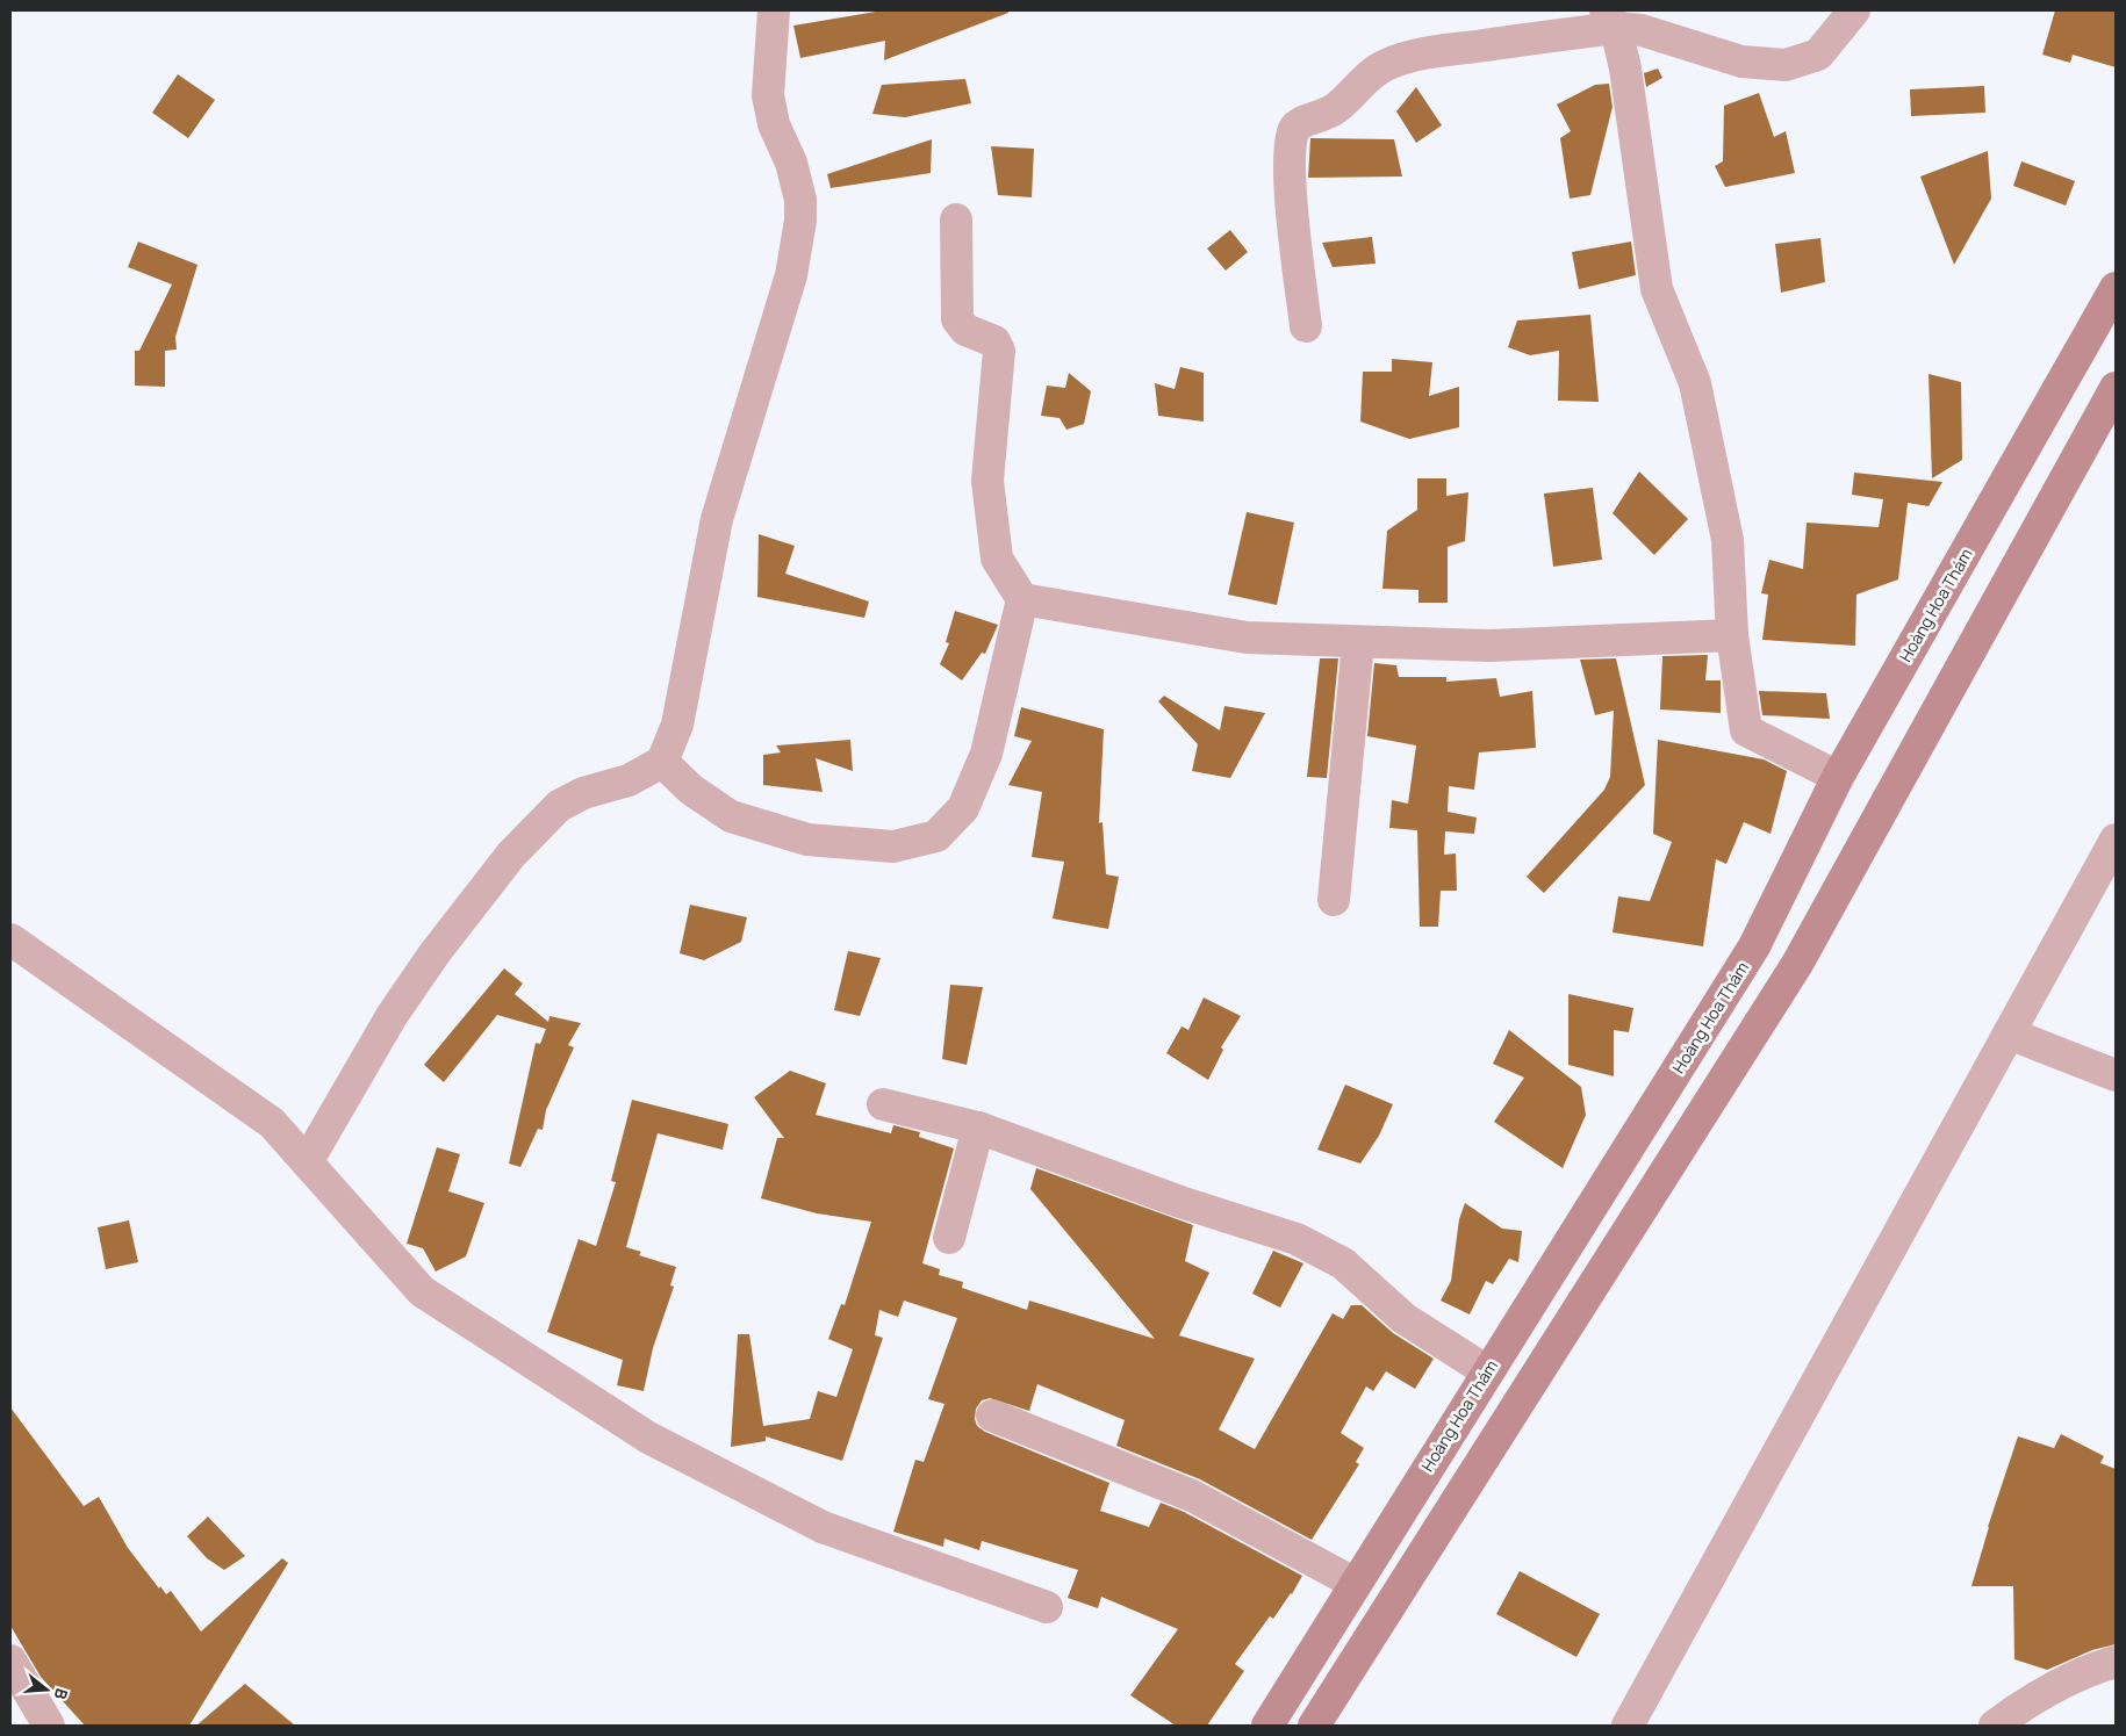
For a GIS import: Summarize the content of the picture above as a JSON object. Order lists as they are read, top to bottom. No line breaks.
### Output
{"streets":{"main road":["Hoàng Hoa Thám"]},"north":"right"}
